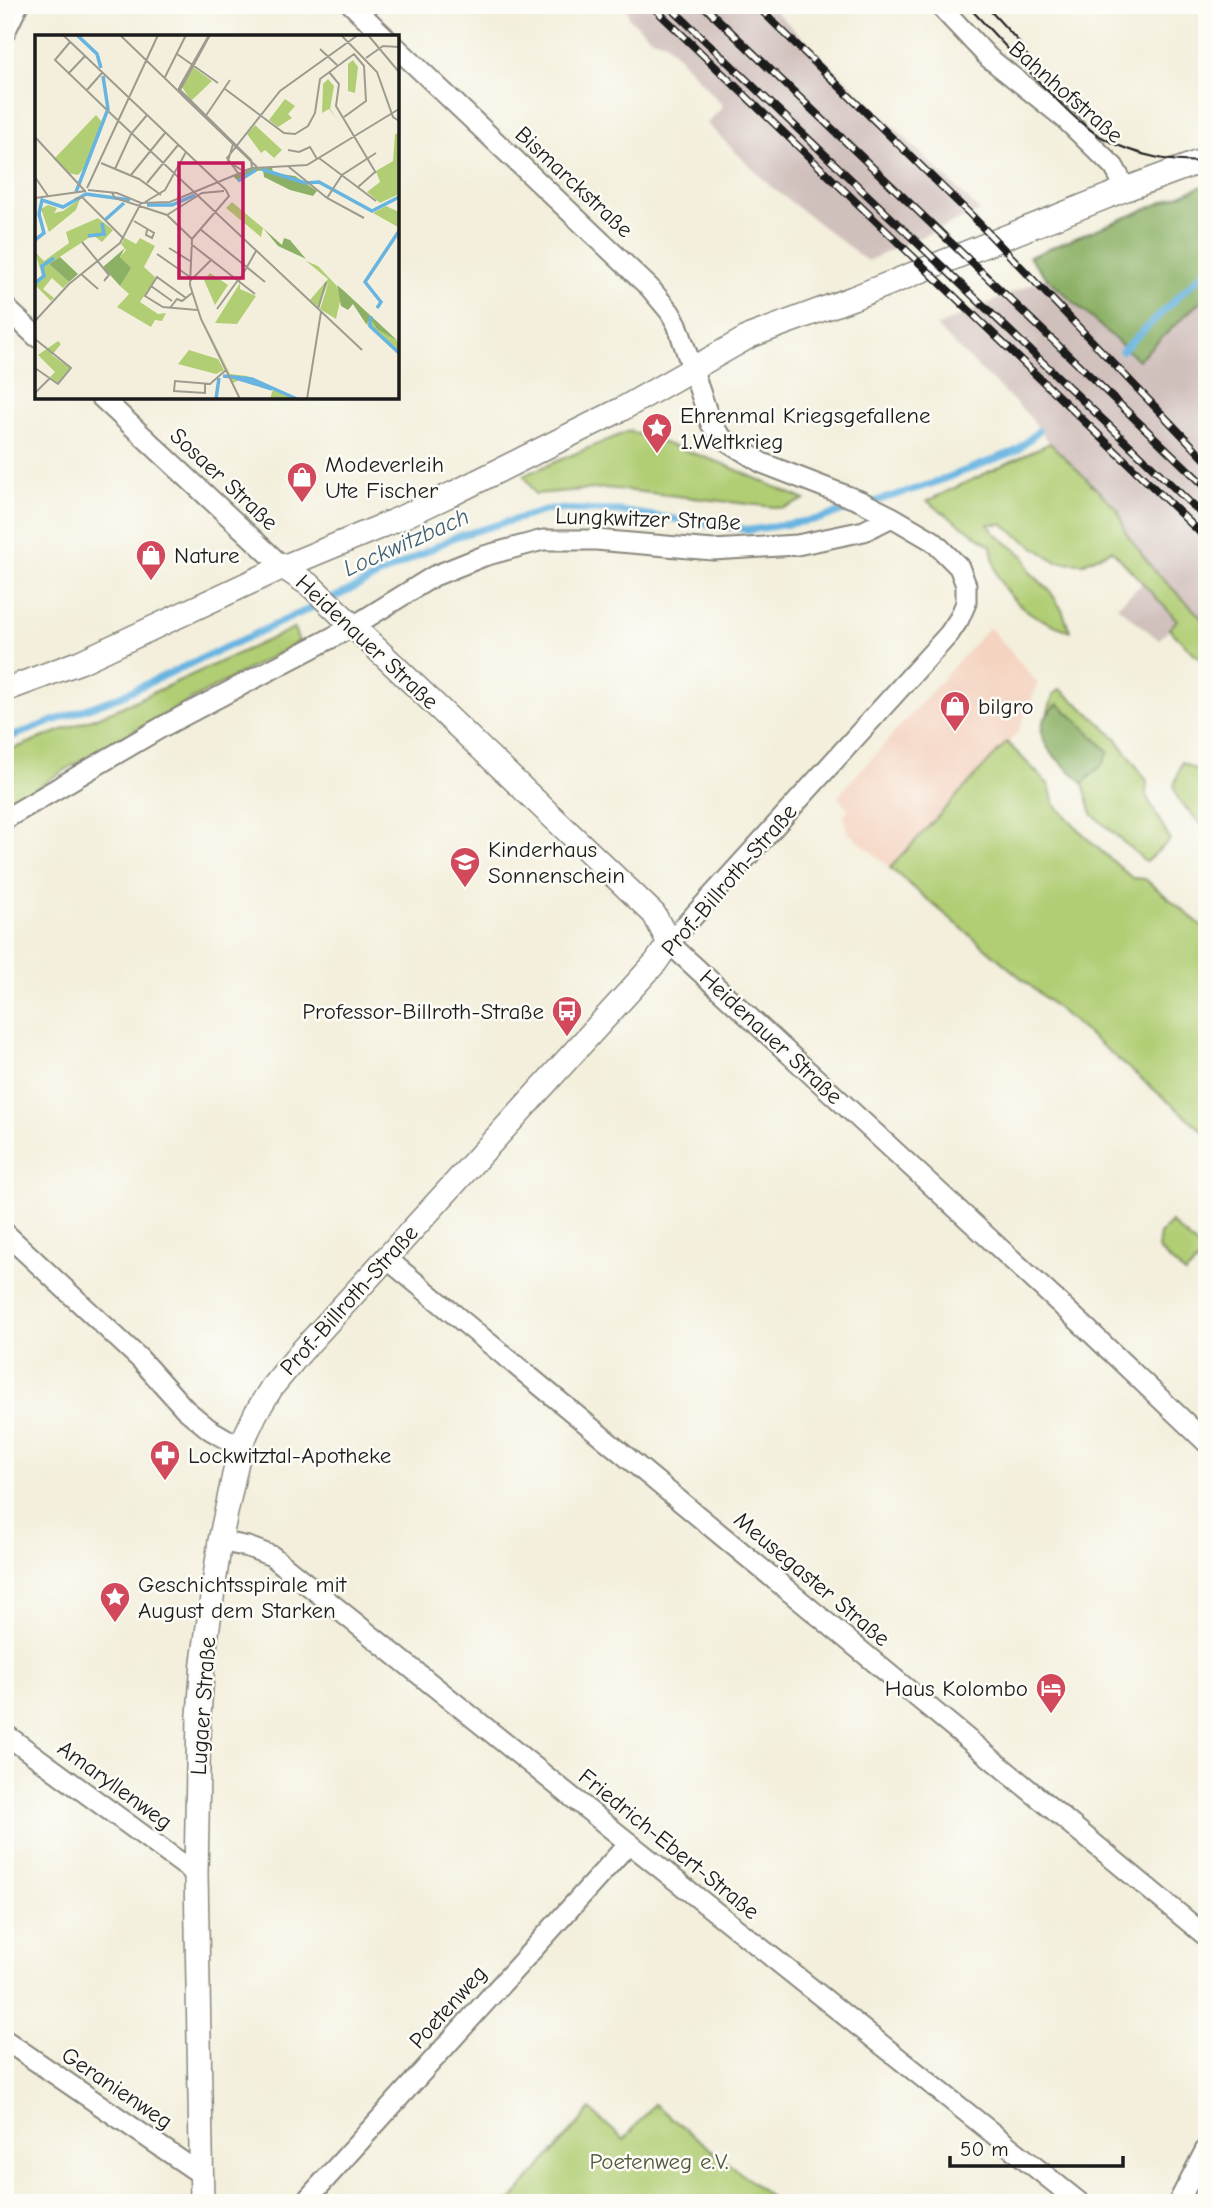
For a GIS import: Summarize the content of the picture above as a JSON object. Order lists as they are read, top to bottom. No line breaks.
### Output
{"streets":{"street":["Bahnhofstraße","Bismarckstraße","Sosaer Straße","Lungkwitzer Straße","Heidenauer Straße","Prof.-Billroth-Straße","Meusegaster Straße","Lugaer Straße","Amaryllenweg","Friedrich-Ebert-Straße","Poetenweg","Geranienweg"]},"crossings":[["Bismarckstraße","Prof.-Billroth-Straße"],["Sosaer Straße","Heidenauer Straße"],["Lungkwitzer Straße","Heidenauer Straße"],["Lungkwitzer Straße","Prof.-Billroth-Straße"],["Heidenauer Straße","Prof.-Billroth-Straße"],["Prof.-Billroth-Straße","Meusegaster Straße"],["Prof.-Billroth-Straße","Lugaer Straße"],["Lugaer Straße","Amaryllenweg"],["Lugaer Straße","Friedrich-Ebert-Straße"],["Lugaer Straße","Geranienweg"],["Friedrich-Ebert-Straße","Poetenweg"]],"water":["Lockwitzbach"],"parks":["Poetenweg e.V."],"places":{"place":["Ehrenmal Kriegsgefallene 1.Weltkrieg","Geschichtsspirale mit August dem Starken"],"shop":["Modeverleih Ute Fischer","Nature","bilgro"],"school or university":["Kinderhaus Sonnenschein"],"bus stop":["Professor-Billroth-Straße"],"pharmacy":["Lockwitztal-Apotheke"],"hotel":["Haus Kolombo"]},"scale_bar":"50 m"}
